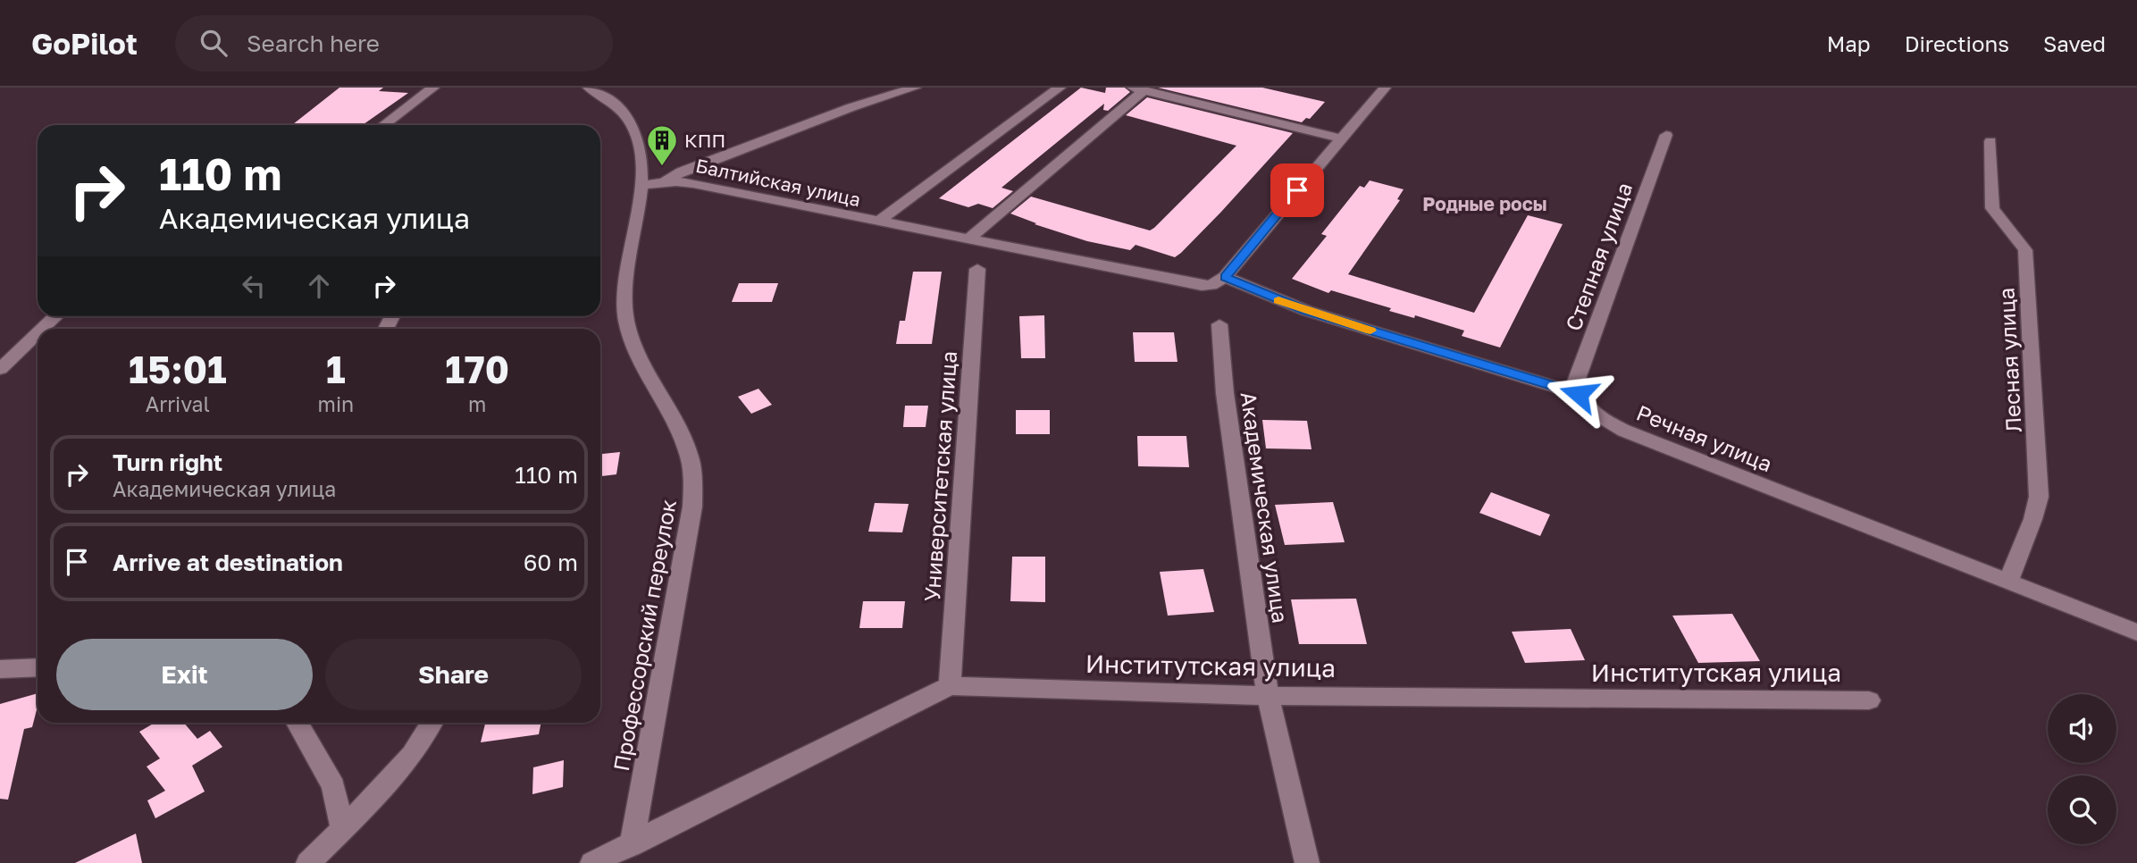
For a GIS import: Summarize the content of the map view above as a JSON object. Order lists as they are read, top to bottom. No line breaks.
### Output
{"streets":{"street":["Балтийская улица","Степная улица","Лесная улица","Речная улица","Университетская улица","Академическая улица","Профессорский переулок","Институтская улица"]},"crossings":[["Балтийская улица","Профессорский переулок"],["Степная улица","Речная улица"],["Лесная улица","Речная улица"],["Университетская улица","Институтская улица"],["Академическая улица","Институтская улица"],["Профессорский переулок","Институтская улица"]],"districts":["Родные росы"],"places":{"building":["КПП"]},"page":{"header":"GoPilot","search":"Search here","nav":["Map","Directions","Saved"],"turn":["110 m","Академическая улица"],"eta":["15:01","Arrival","1","min","170","m"],"list":[{"name":"Turn right","note":"Академическая улица","value":"110 m"},{"name":"Arrive at destination","value":"60 m"}],"buttons":["Exit","Share"]}}
